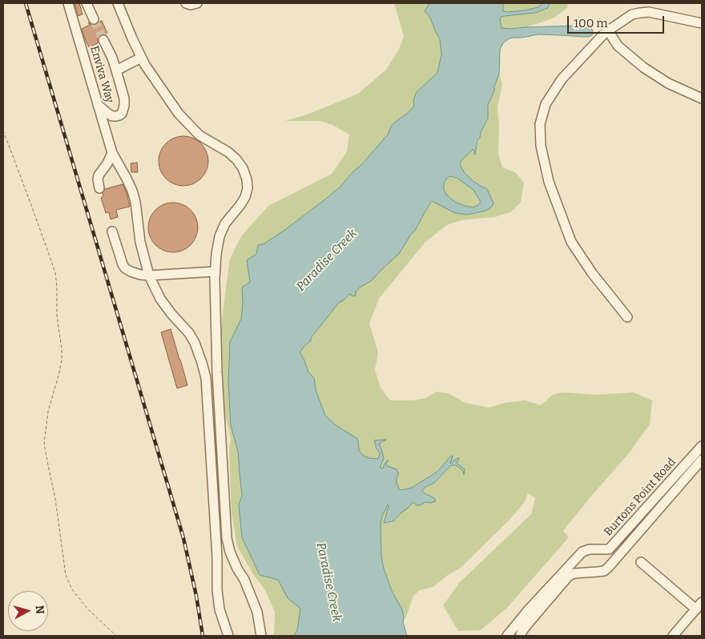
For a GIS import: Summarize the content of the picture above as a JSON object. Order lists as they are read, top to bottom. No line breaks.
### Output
{"streets":{"street":["Enviva Way","Burtons Point Road"]},"water":["Paradise Creek"],"scale_bar":"100 m","north":"right"}
